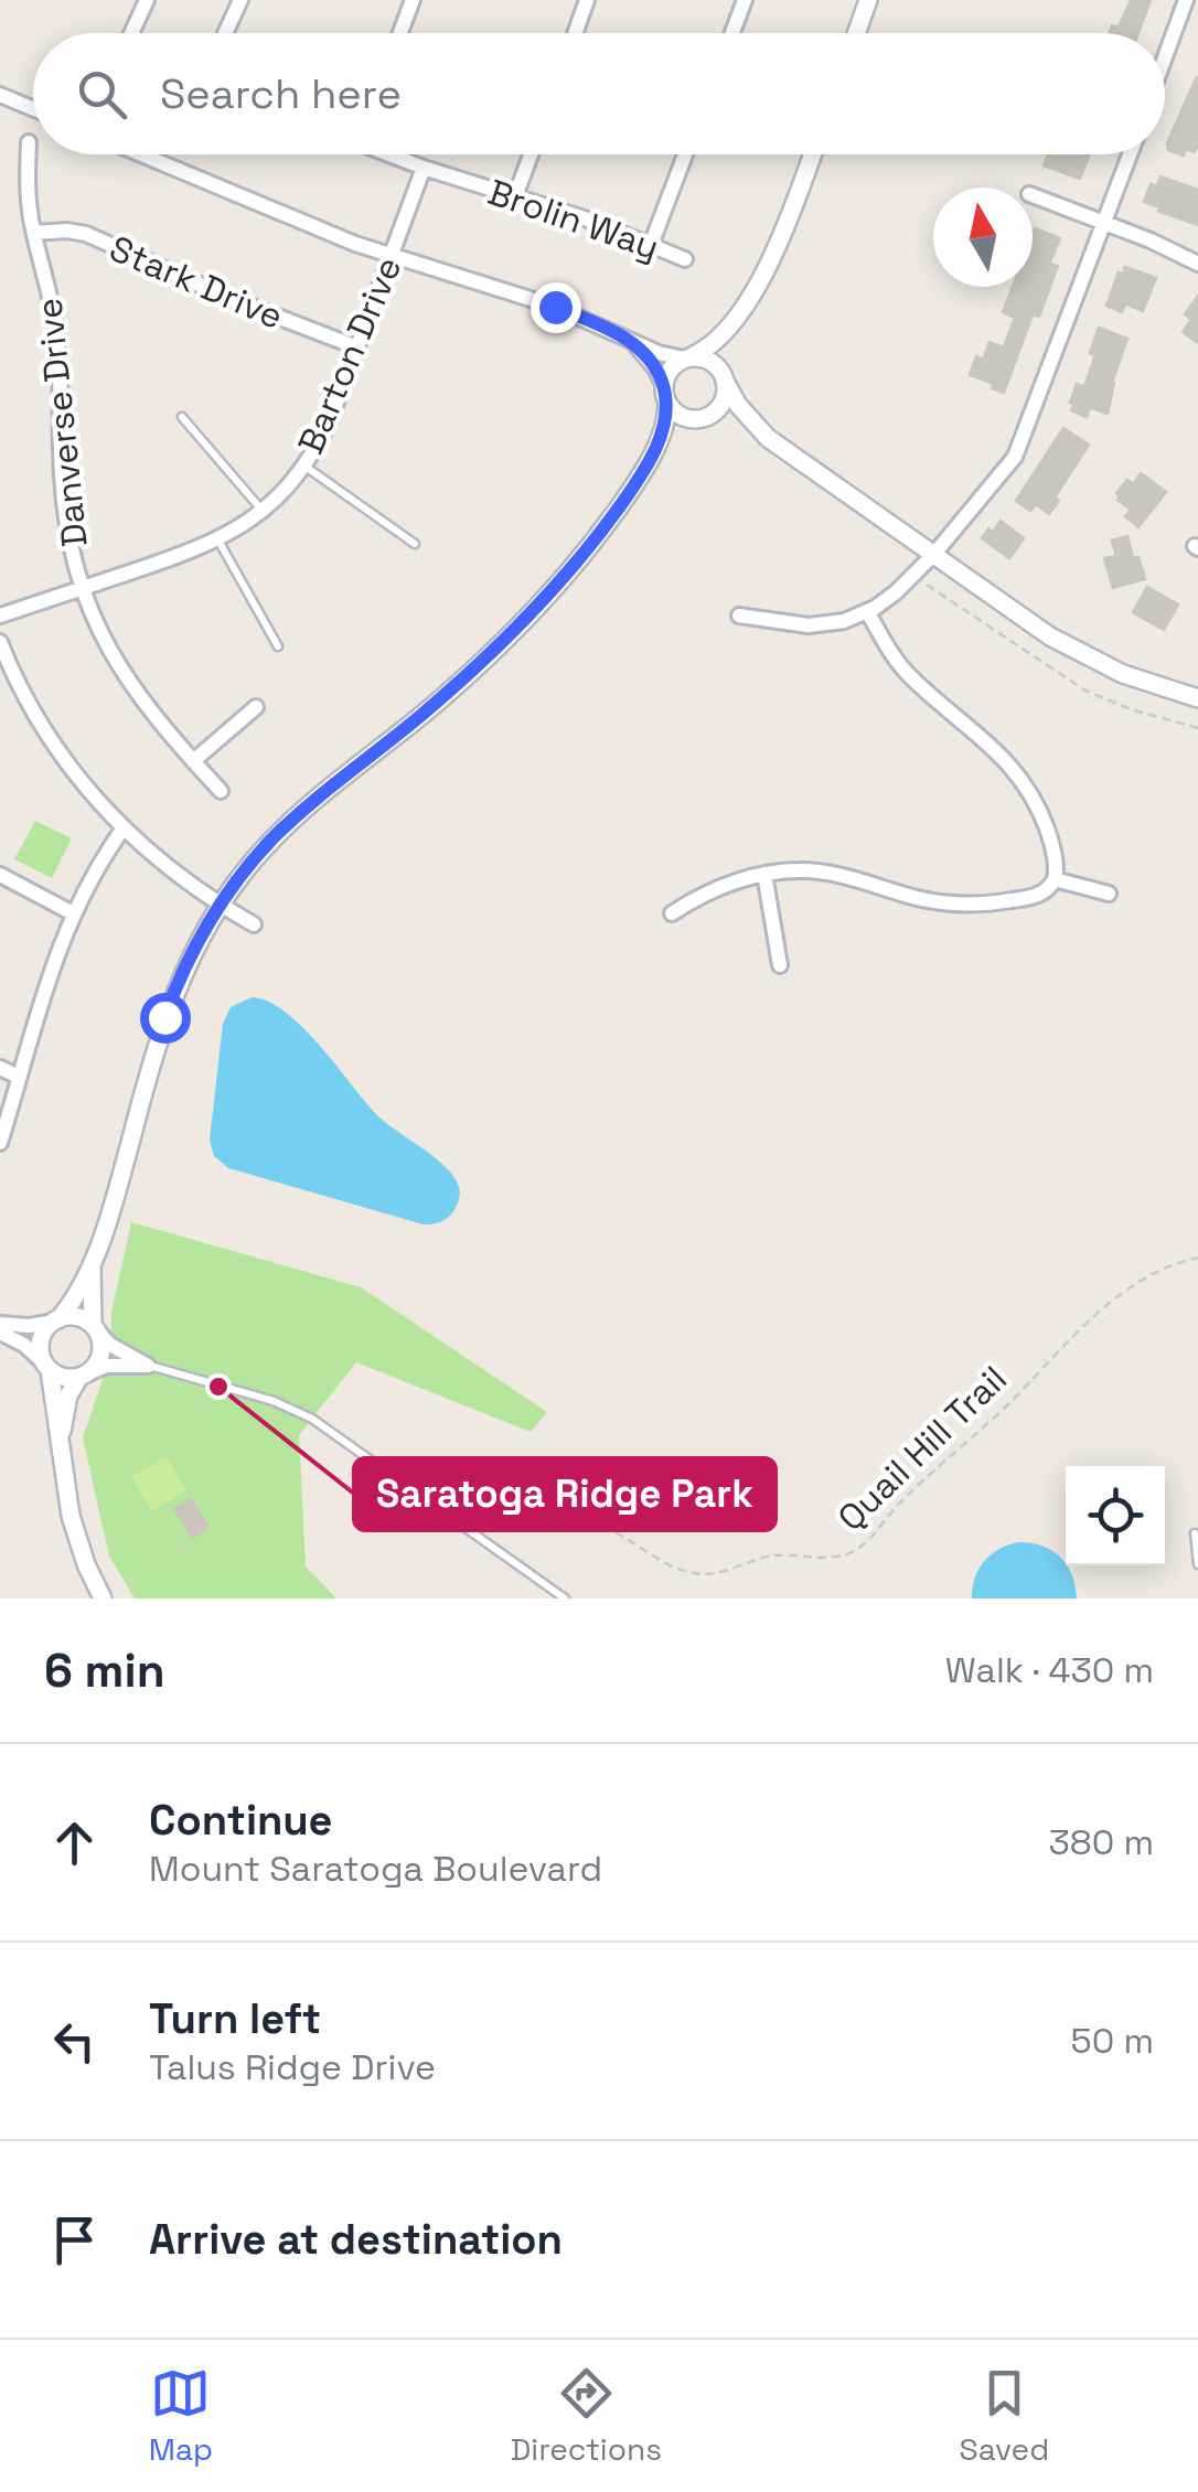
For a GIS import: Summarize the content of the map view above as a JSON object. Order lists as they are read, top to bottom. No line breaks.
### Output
{"streets":{"street":["Brolin Way","Stark Drive","Barton Drive","Danverse Drive"],"path":["Quail Hill Trail"]},"crossings":[["Brolin Way","Barton Drive"],["Stark Drive","Barton Drive"],["Stark Drive","Danverse Drive"],["Barton Drive","Danverse Drive"]],"places":["Saratoga Ridge Park"],"north":"top","page":{"search":"Search here","heading":["6 min","Walk · 430 m"],"list":[["Continue","Mount Saratoga Boulevard","380 m"],["Turn left","Talus Ridge Drive","50 m"],"Arrive at destination"],"nav":["Map","Directions","Saved"]}}
